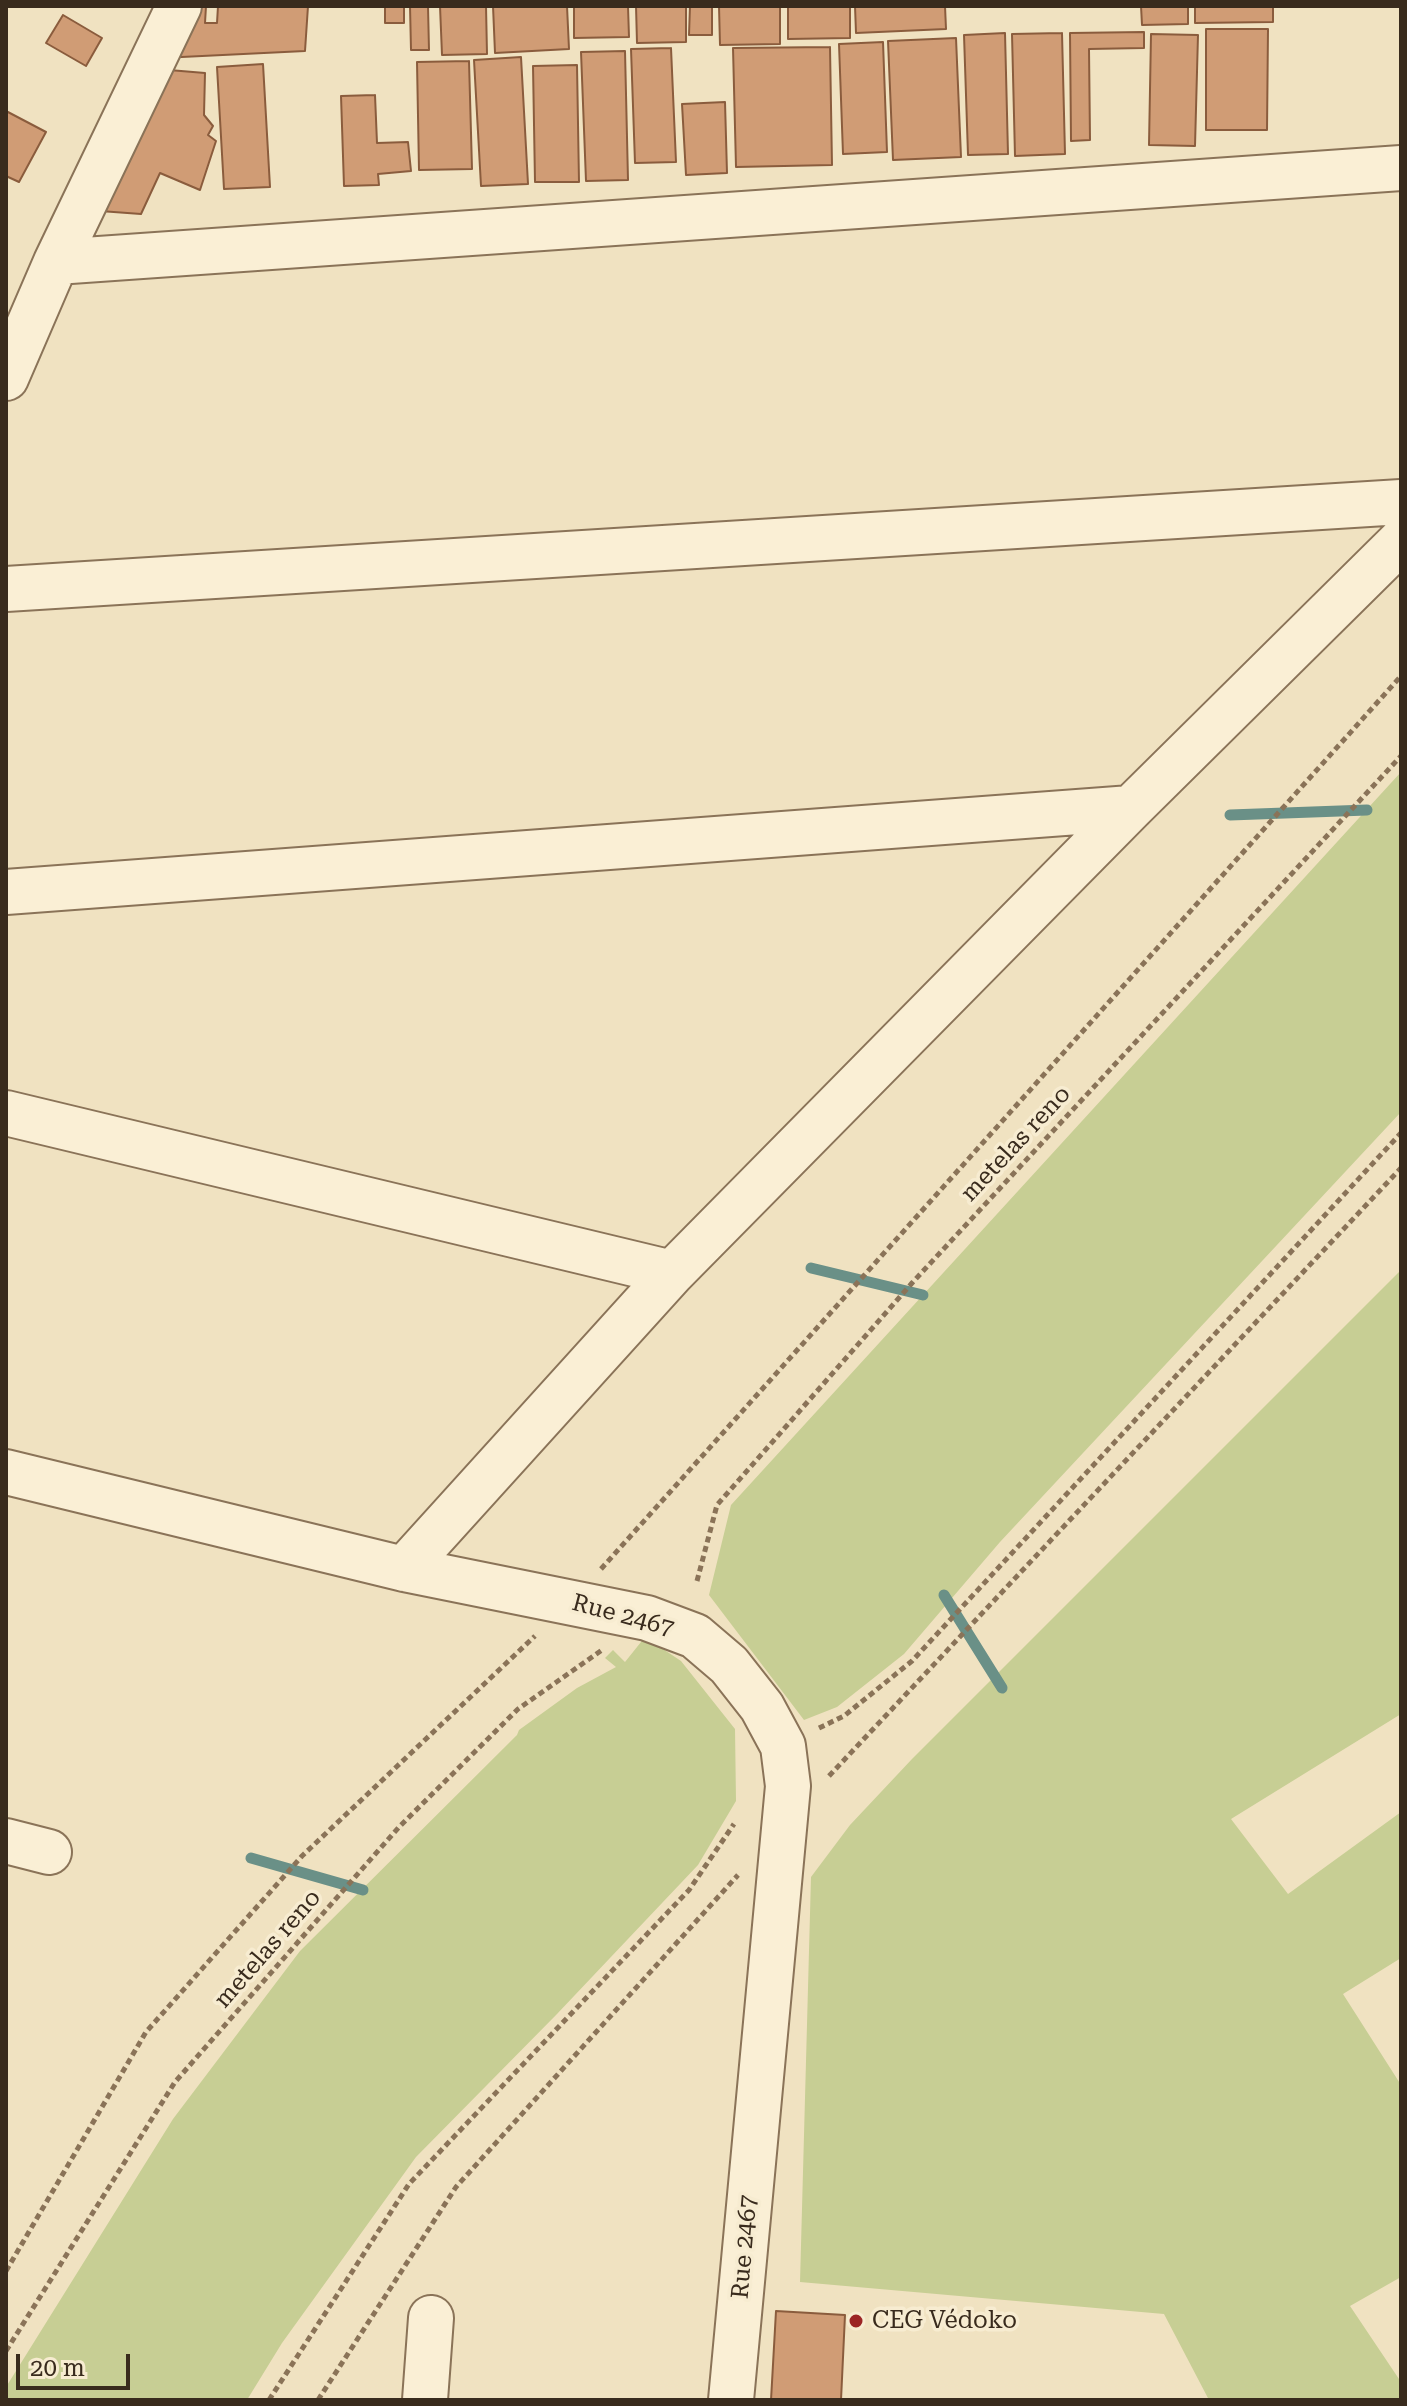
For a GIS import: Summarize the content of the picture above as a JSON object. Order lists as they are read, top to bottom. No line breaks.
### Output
{"streets":{"street":["Rue 2467"],"path":["metelas reno"]},"places":["CEG Védoko"],"scale_bar":"20 m"}
